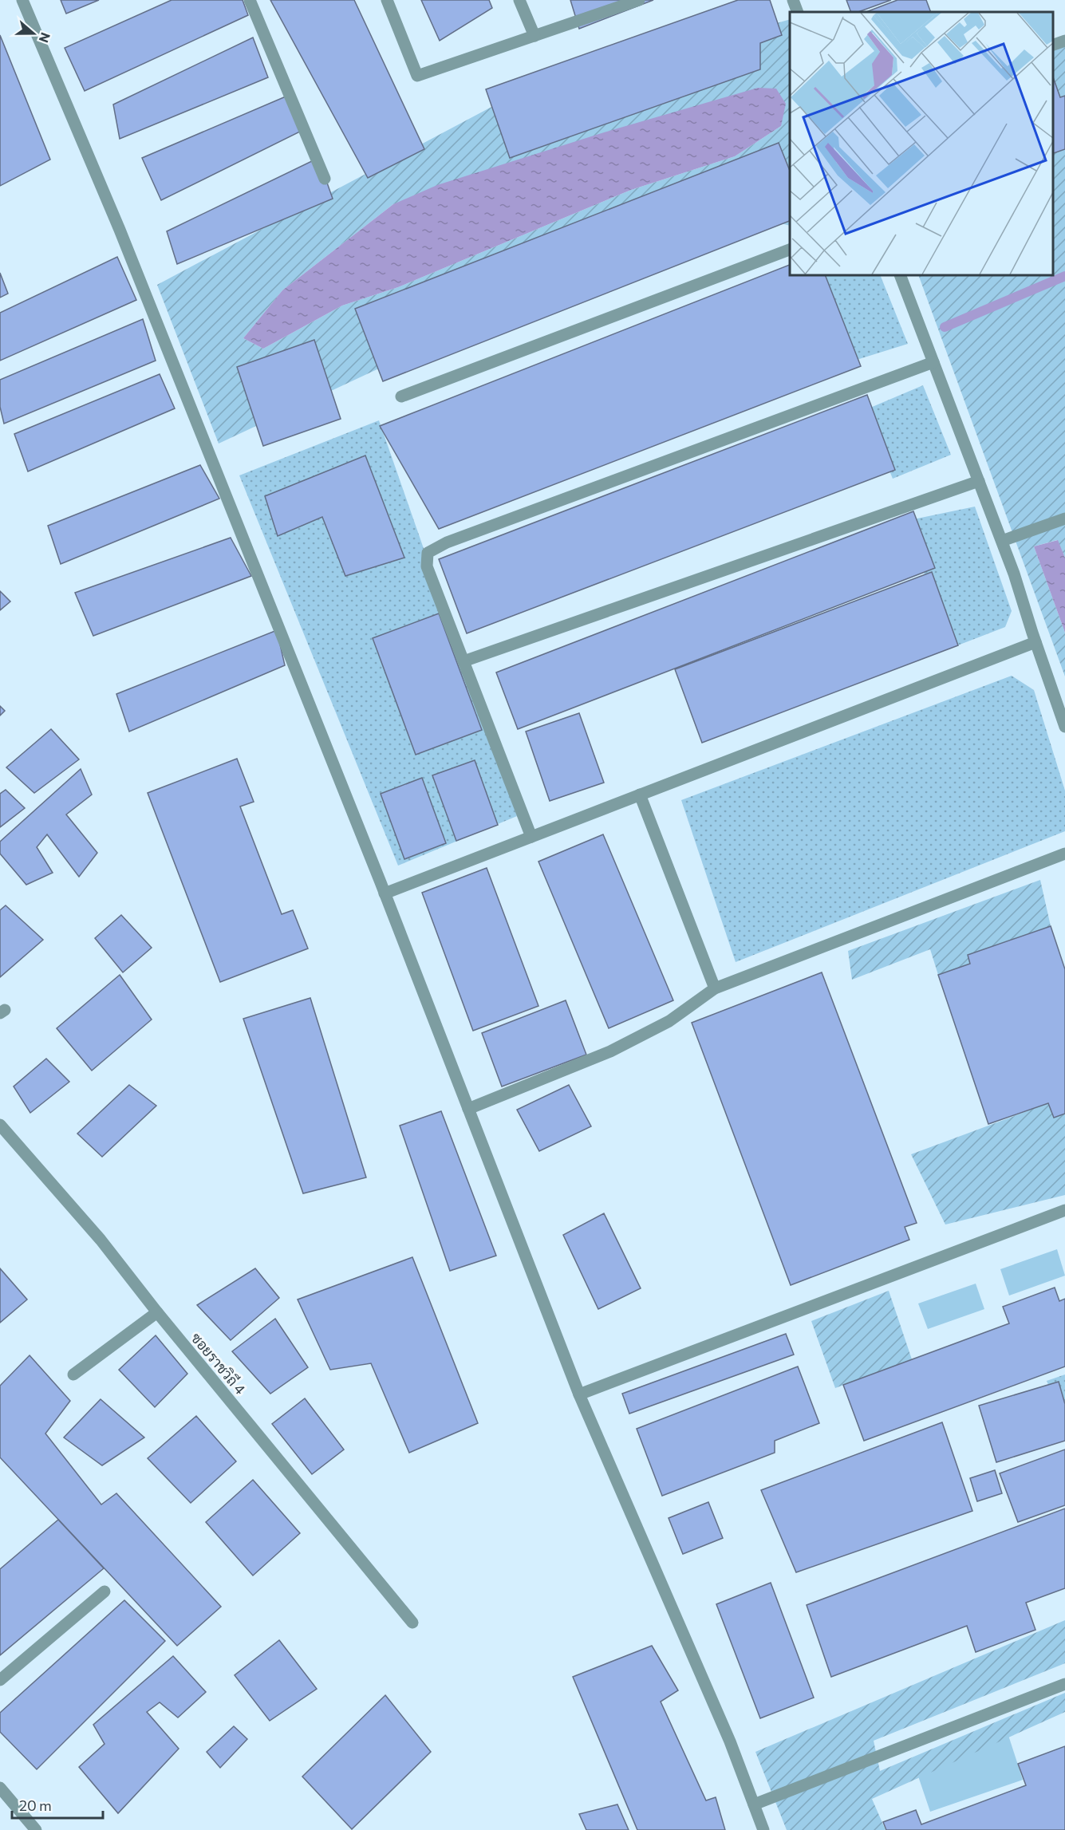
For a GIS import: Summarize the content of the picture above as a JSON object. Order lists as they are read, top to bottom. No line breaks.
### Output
{"streets":{"street":["ซอยราชวิถี 4"]},"scale_bar":"20 m","north":"right"}
